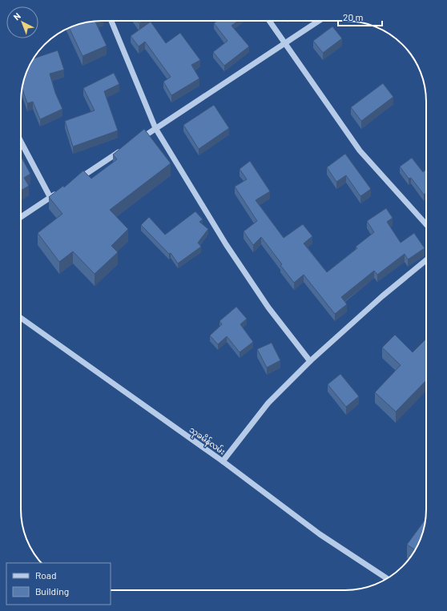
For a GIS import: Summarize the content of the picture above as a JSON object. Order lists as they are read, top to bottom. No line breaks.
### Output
{"streets":{"street":["သုခမိန်လမ်း"]},"legend":["Road","Building"],"scale_bar":"20 m","north":"top left"}
